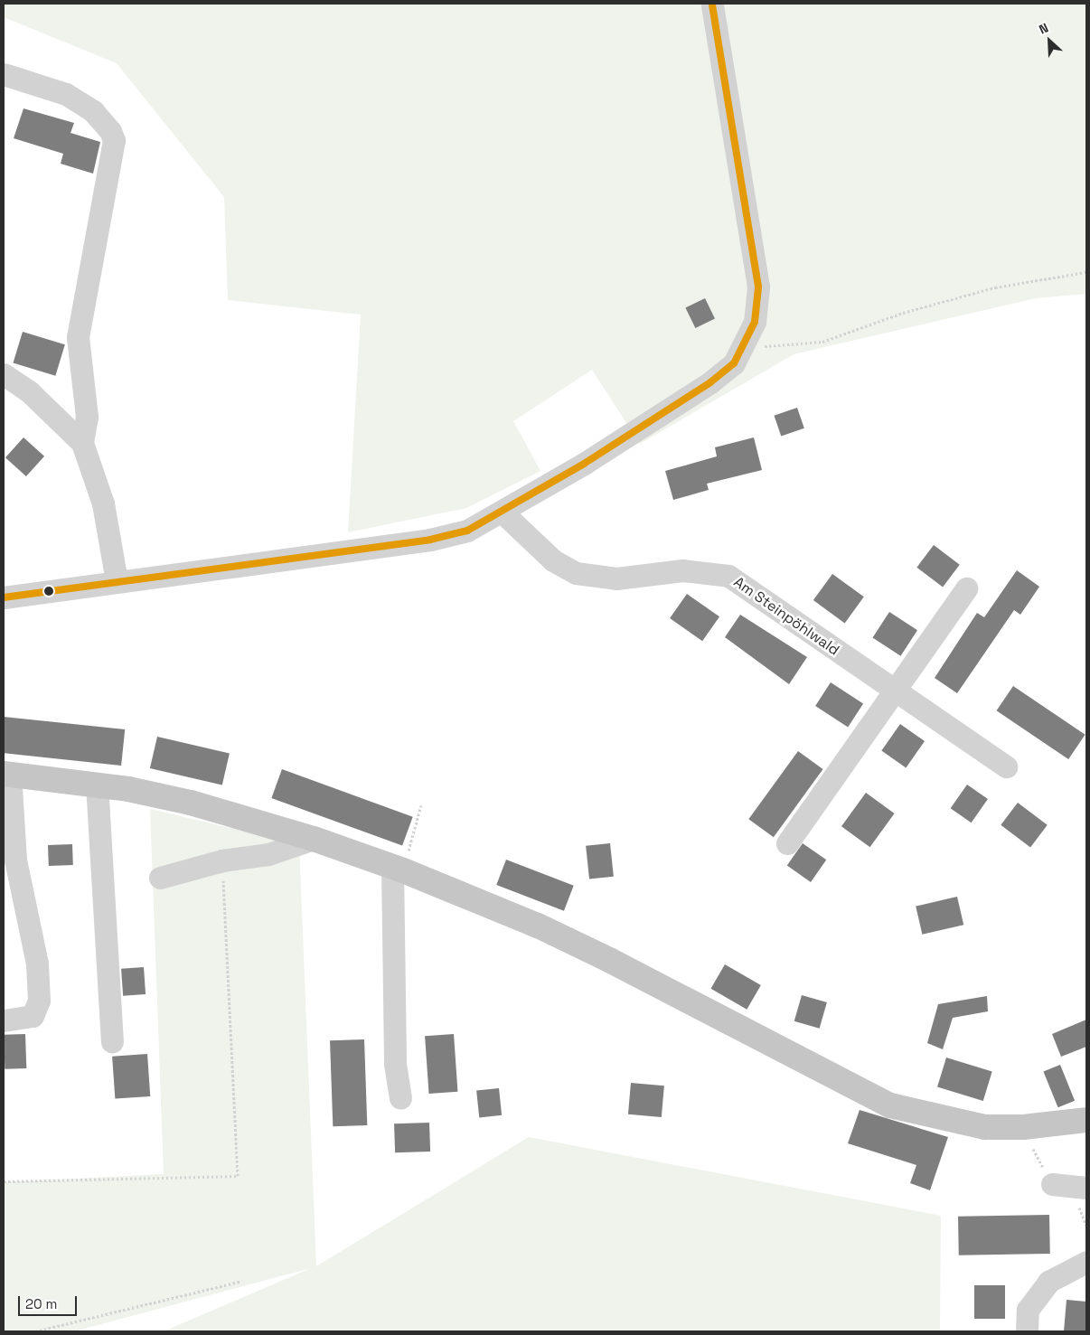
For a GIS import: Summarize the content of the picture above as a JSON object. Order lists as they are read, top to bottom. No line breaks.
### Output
{"streets":{"street":["Am Steinpöhlwald"]},"scale_bar":"20 m","north":"top left"}
